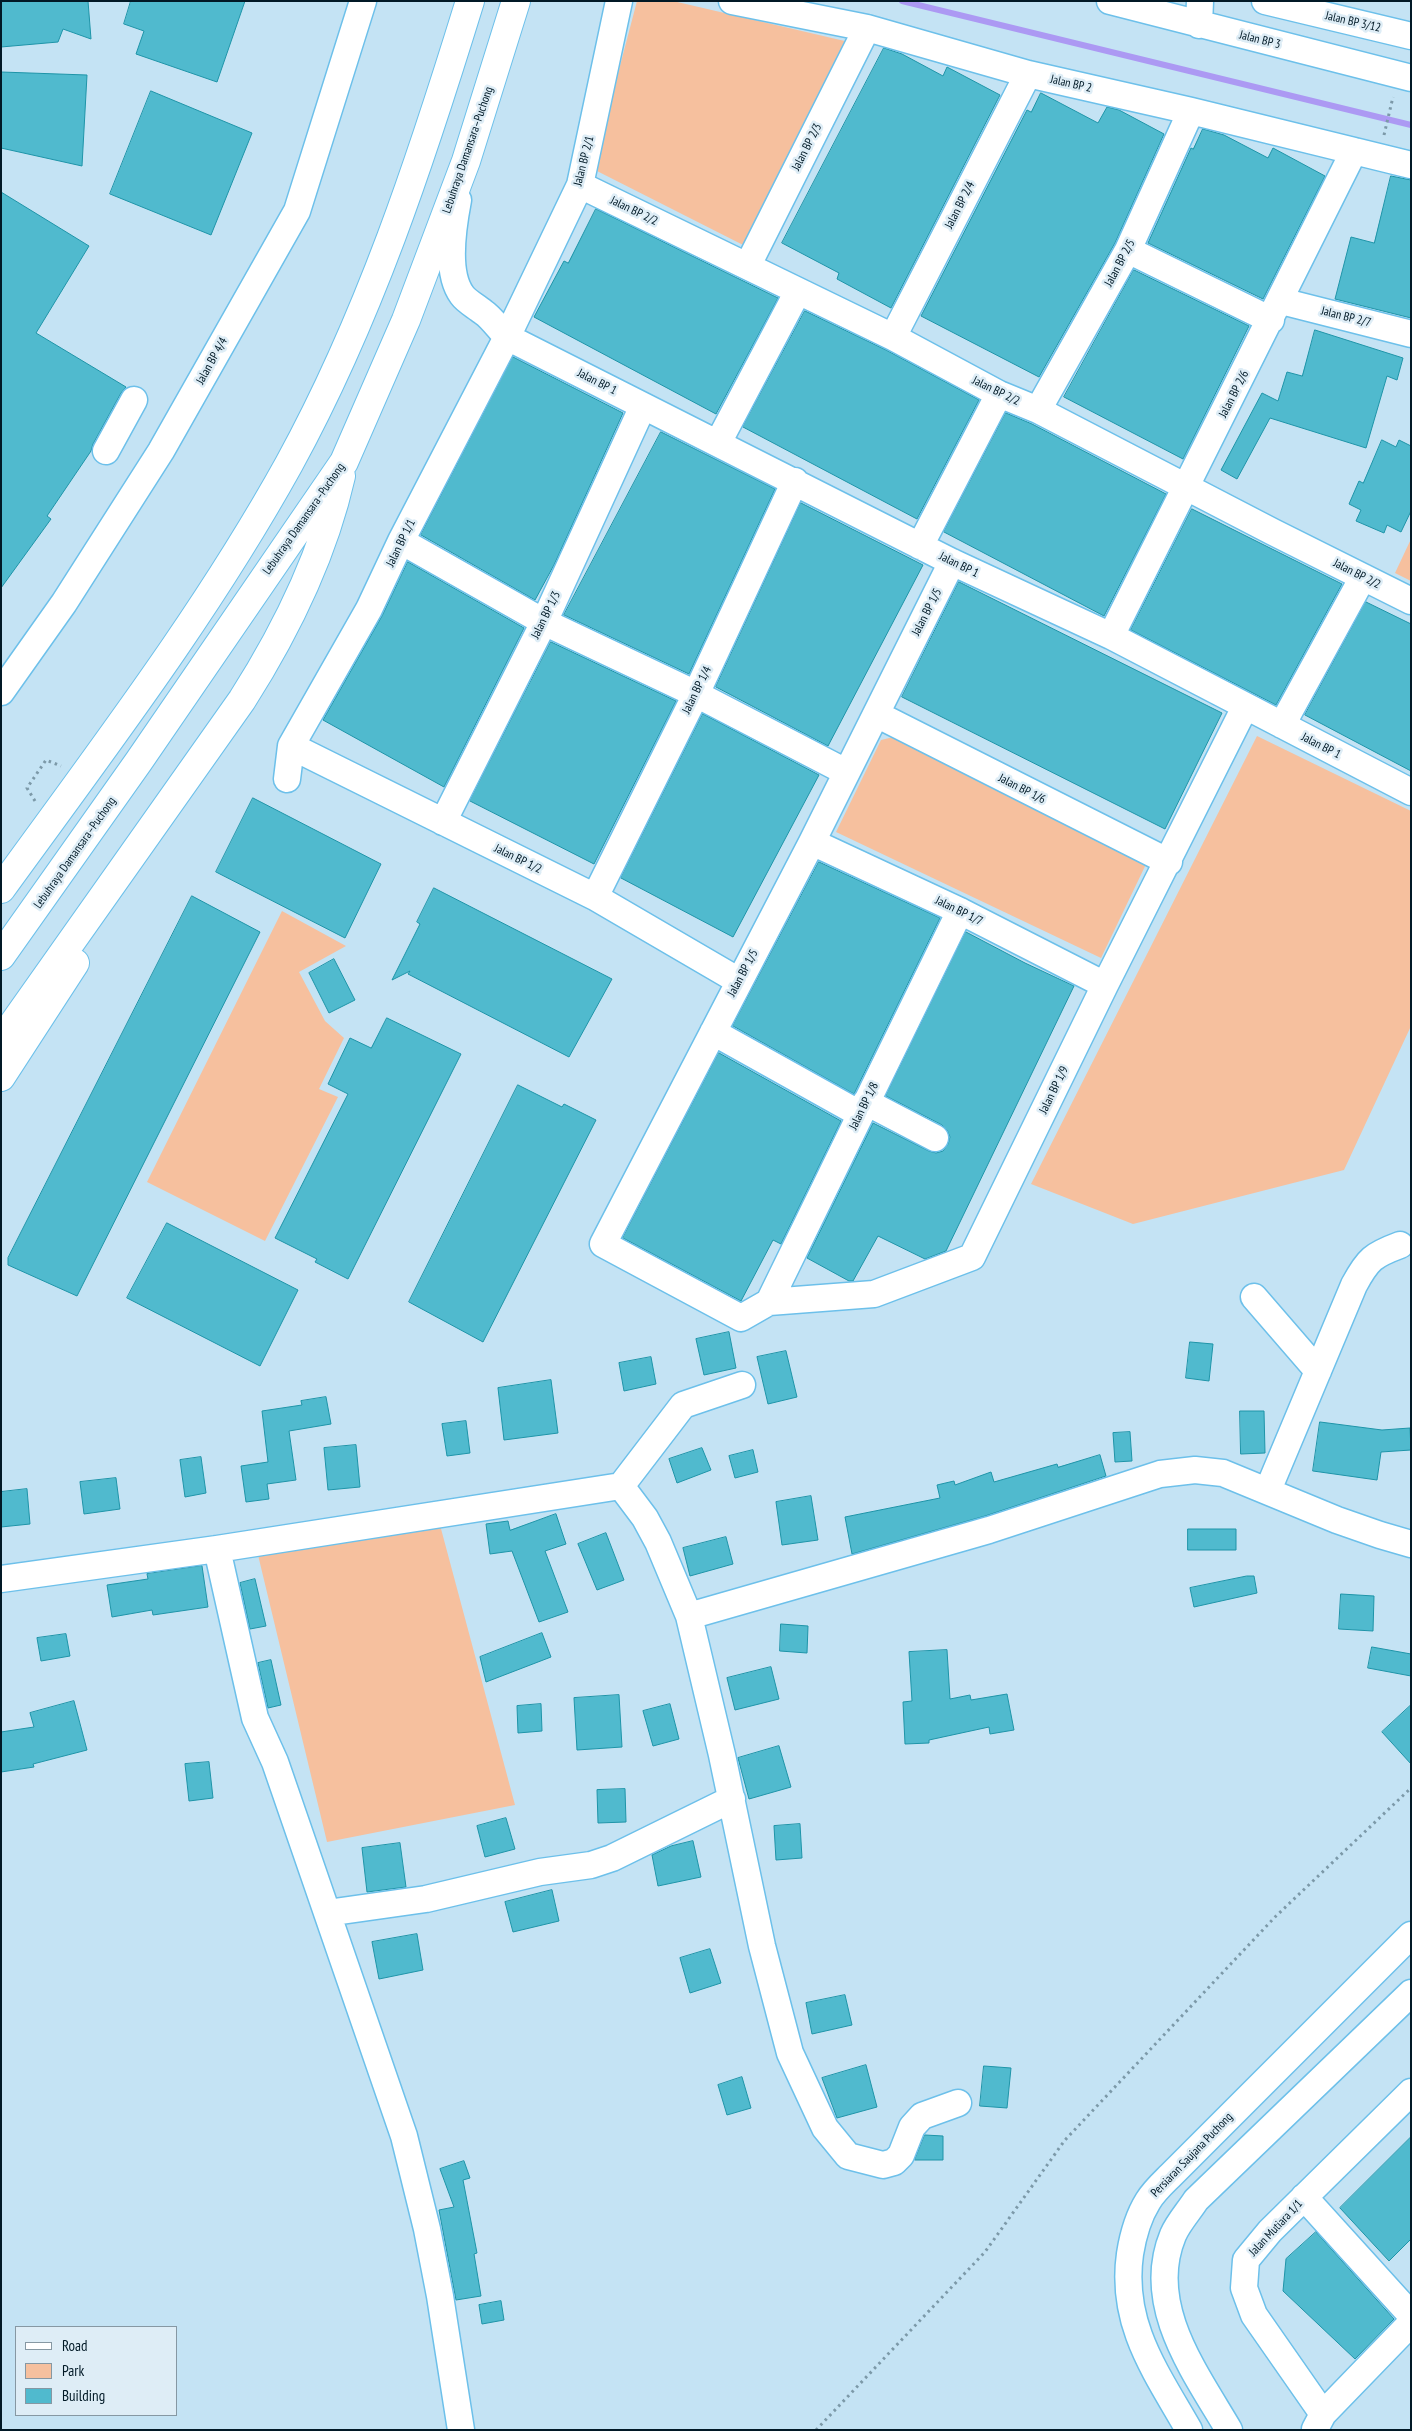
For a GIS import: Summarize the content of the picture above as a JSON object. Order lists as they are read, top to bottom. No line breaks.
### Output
{"streets":{"highway":["Lebuhraya Damansara–Puchong"],"street":["Jalan BP 3/12","Jalan BP 3","Jalan BP 2","Jalan BP 2/3","Jalan BP 2/1","Jalan BP 2/4","Jalan BP 2/2","Jalan BP 2/5","Jalan BP 2/7","Jalan BP 4/4","Jalan BP 1","Jalan BP 2/6","Jalan BP 1/1","Jalan BP 1/5","Jalan BP 1/3","Jalan BP 1/4","Jalan BP 1/6","Jalan BP 1/2","Jalan BP 1/7","Jalan BP 1/9","Jalan BP 1/8","Persiaran Saujana Puchong","Jalan Mutiara 1/1"]},"crossings":[["Jalan BP 2","Jalan BP 2/3"],["Jalan BP 2","Jalan BP 2/4"],["Jalan BP 2","Jalan BP 2/5"],["Jalan BP 2","Jalan BP 2/6"],["Jalan BP 2/3","Jalan BP 2/2"],["Lebuhraya Damansara–Puchong","Jalan BP 1"],["Jalan BP 2/1","Jalan BP 2/2"],["Jalan BP 2/1","Jalan BP 1"],["Jalan BP 2/1","Jalan BP 1/1"],["Jalan BP 2/4","Jalan BP 2/2"],["Jalan BP 2/2","Jalan BP 2/5"],["Jalan BP 2/2","Jalan BP 2/6"],["Jalan BP 2/5","Jalan BP 2/7"],["Jalan BP 2/7","Jalan BP 2/6"],["Jalan BP 1","Jalan BP 2/6"],["Jalan BP 1","Jalan BP 1/1"],["Jalan BP 1","Jalan BP 1/5"],["Jalan BP 1","Jalan BP 1/3"],["Jalan BP 1","Jalan BP 1/4"],["Jalan BP 1","Jalan BP 1/9"],["Jalan BP 1/1","Jalan BP 1/2"],["Jalan BP 1/5","Jalan BP 1/6"],["Jalan BP 1/5","Jalan BP 1/2"],["Jalan BP 1/5","Jalan BP 1/7"],["Jalan BP 1/5","Jalan BP 1/9"],["Jalan BP 1/3","Jalan BP 1/2"],["Jalan BP 1/4","Jalan BP 1/2"],["Jalan BP 1/6","Jalan BP 1/9"],["Jalan BP 1/7","Jalan BP 1/9"],["Jalan BP 1/7","Jalan BP 1/8"],["Jalan BP 1/9","Jalan BP 1/8"]],"legend":["Road","Park","Building"]}
